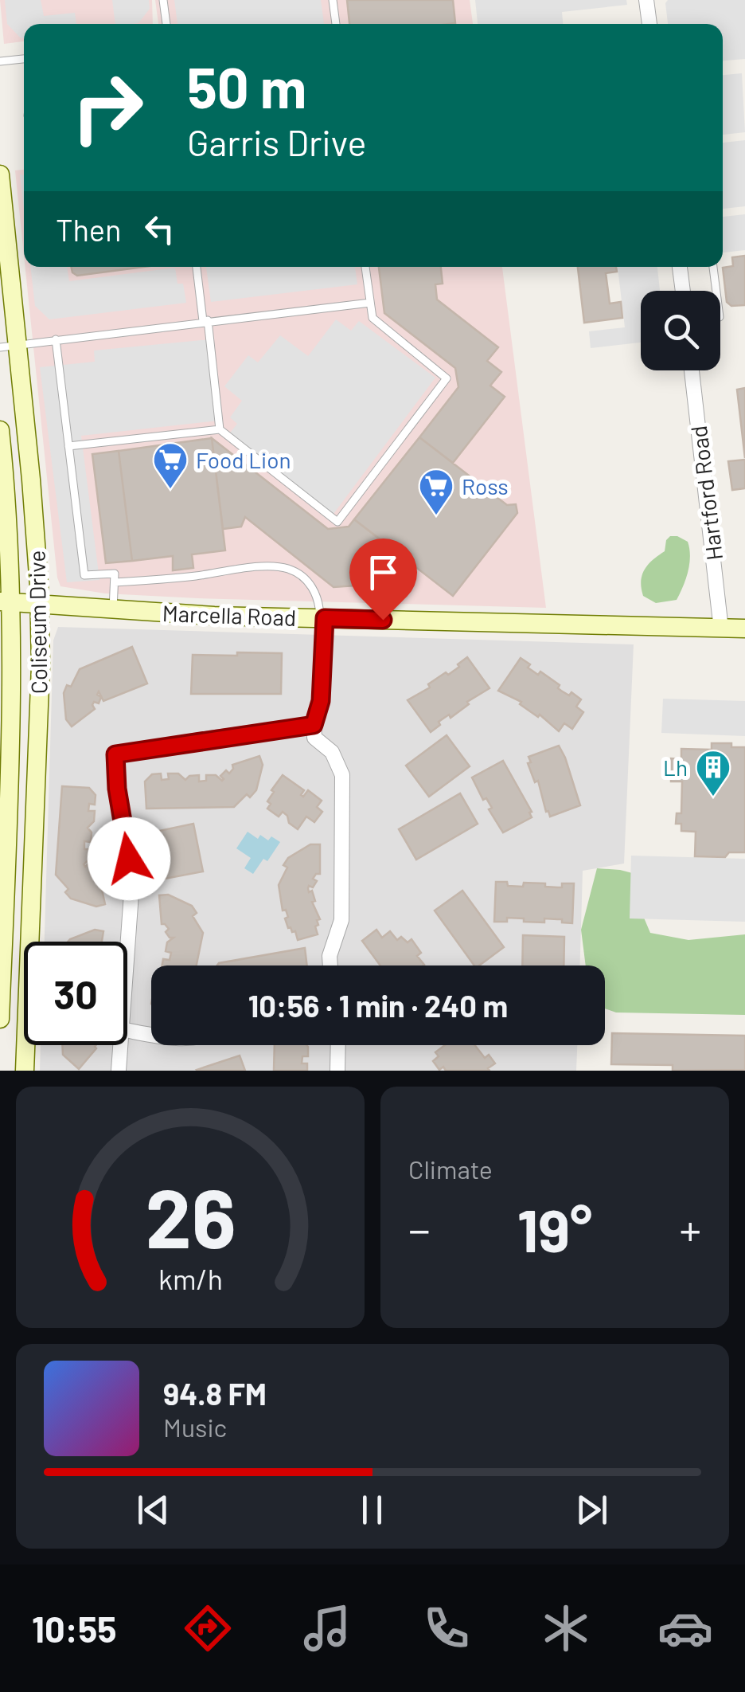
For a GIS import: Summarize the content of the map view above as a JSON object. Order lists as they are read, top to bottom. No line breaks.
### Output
{"streets":{"street":["Hartford Road","Marcella Road","Coliseum Drive"]},"crossings":[["Hartford Road","Marcella Road"],["Marcella Road","Coliseum Drive"]],"places":{"supermarket":["Food Lion","Ross"],"building":["Lh"]},"page":{"turn":["50 m","Garris Drive"],"then":"Then","limit":"30","trip":"10:56 · 1 min · 240 m","tile":"Climate","heat":["−","19°","+"],"song":["94.8 FM","Music"],"tabs":"10:55","gauge":["26","km/h"]}}
